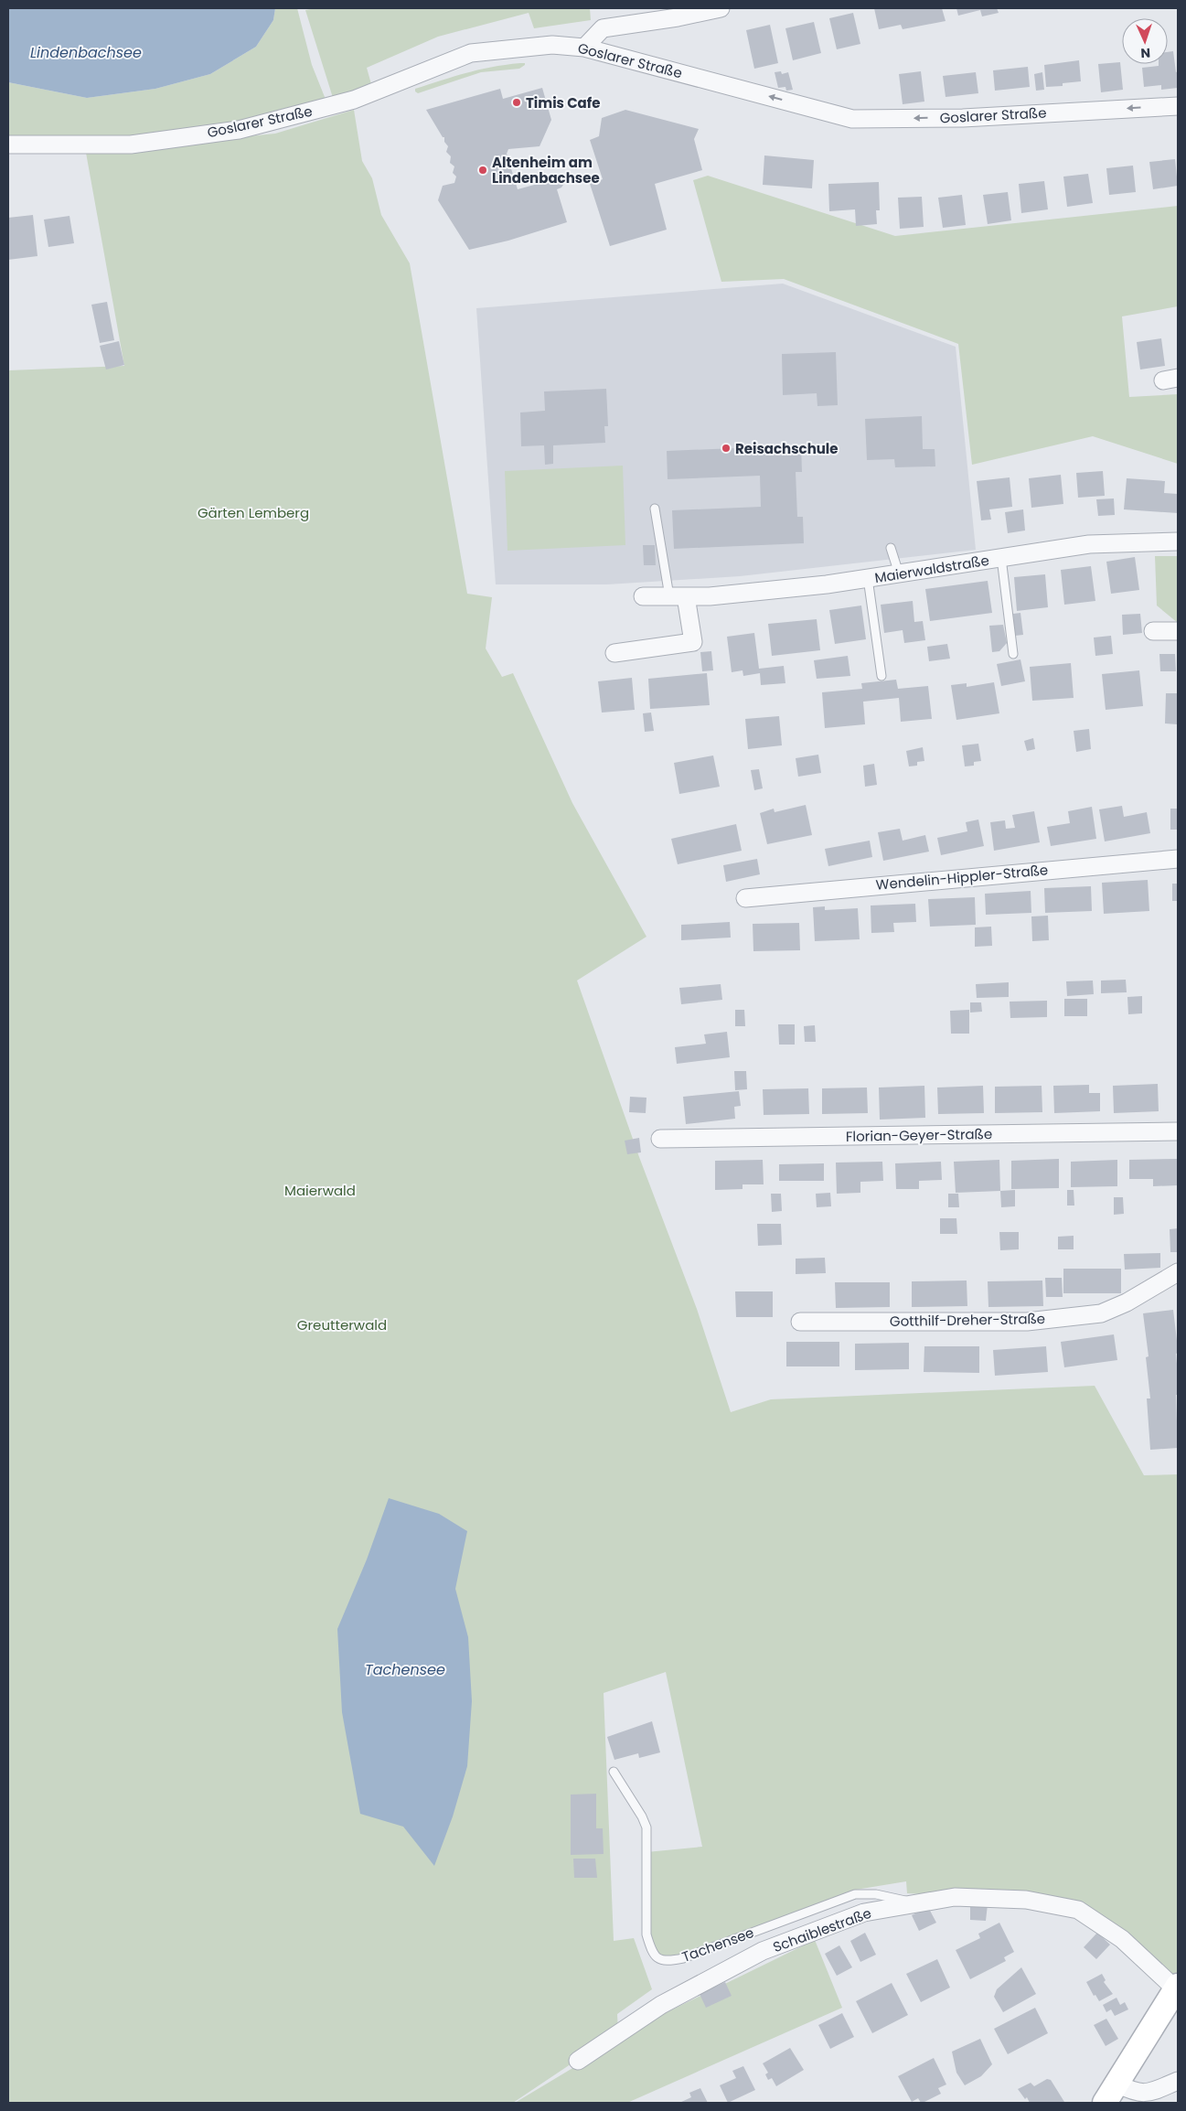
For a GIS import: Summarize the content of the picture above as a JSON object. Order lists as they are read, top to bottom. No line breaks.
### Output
{"streets":{"street":["Goslarer Straße","Maierwaldstraße","Wendelin-Hippler-Straße","Florian-Geyer-Straße","Gotthilf-Dreher-Straße","Schaiblestraße"],"lane":["Tachensee"]},"crossings":[["Schaiblestraße","Tachensee"]],"one_way":["Goslarer Straße"],"water":["Lindenbachsee","Tachensee"],"parks":["Gärten Lemberg","Maierwald","Greutterwald"],"places":["Timis Cafe","Altenheim am Lindenbachsee","Reisachschule"],"north":"bottom"}
